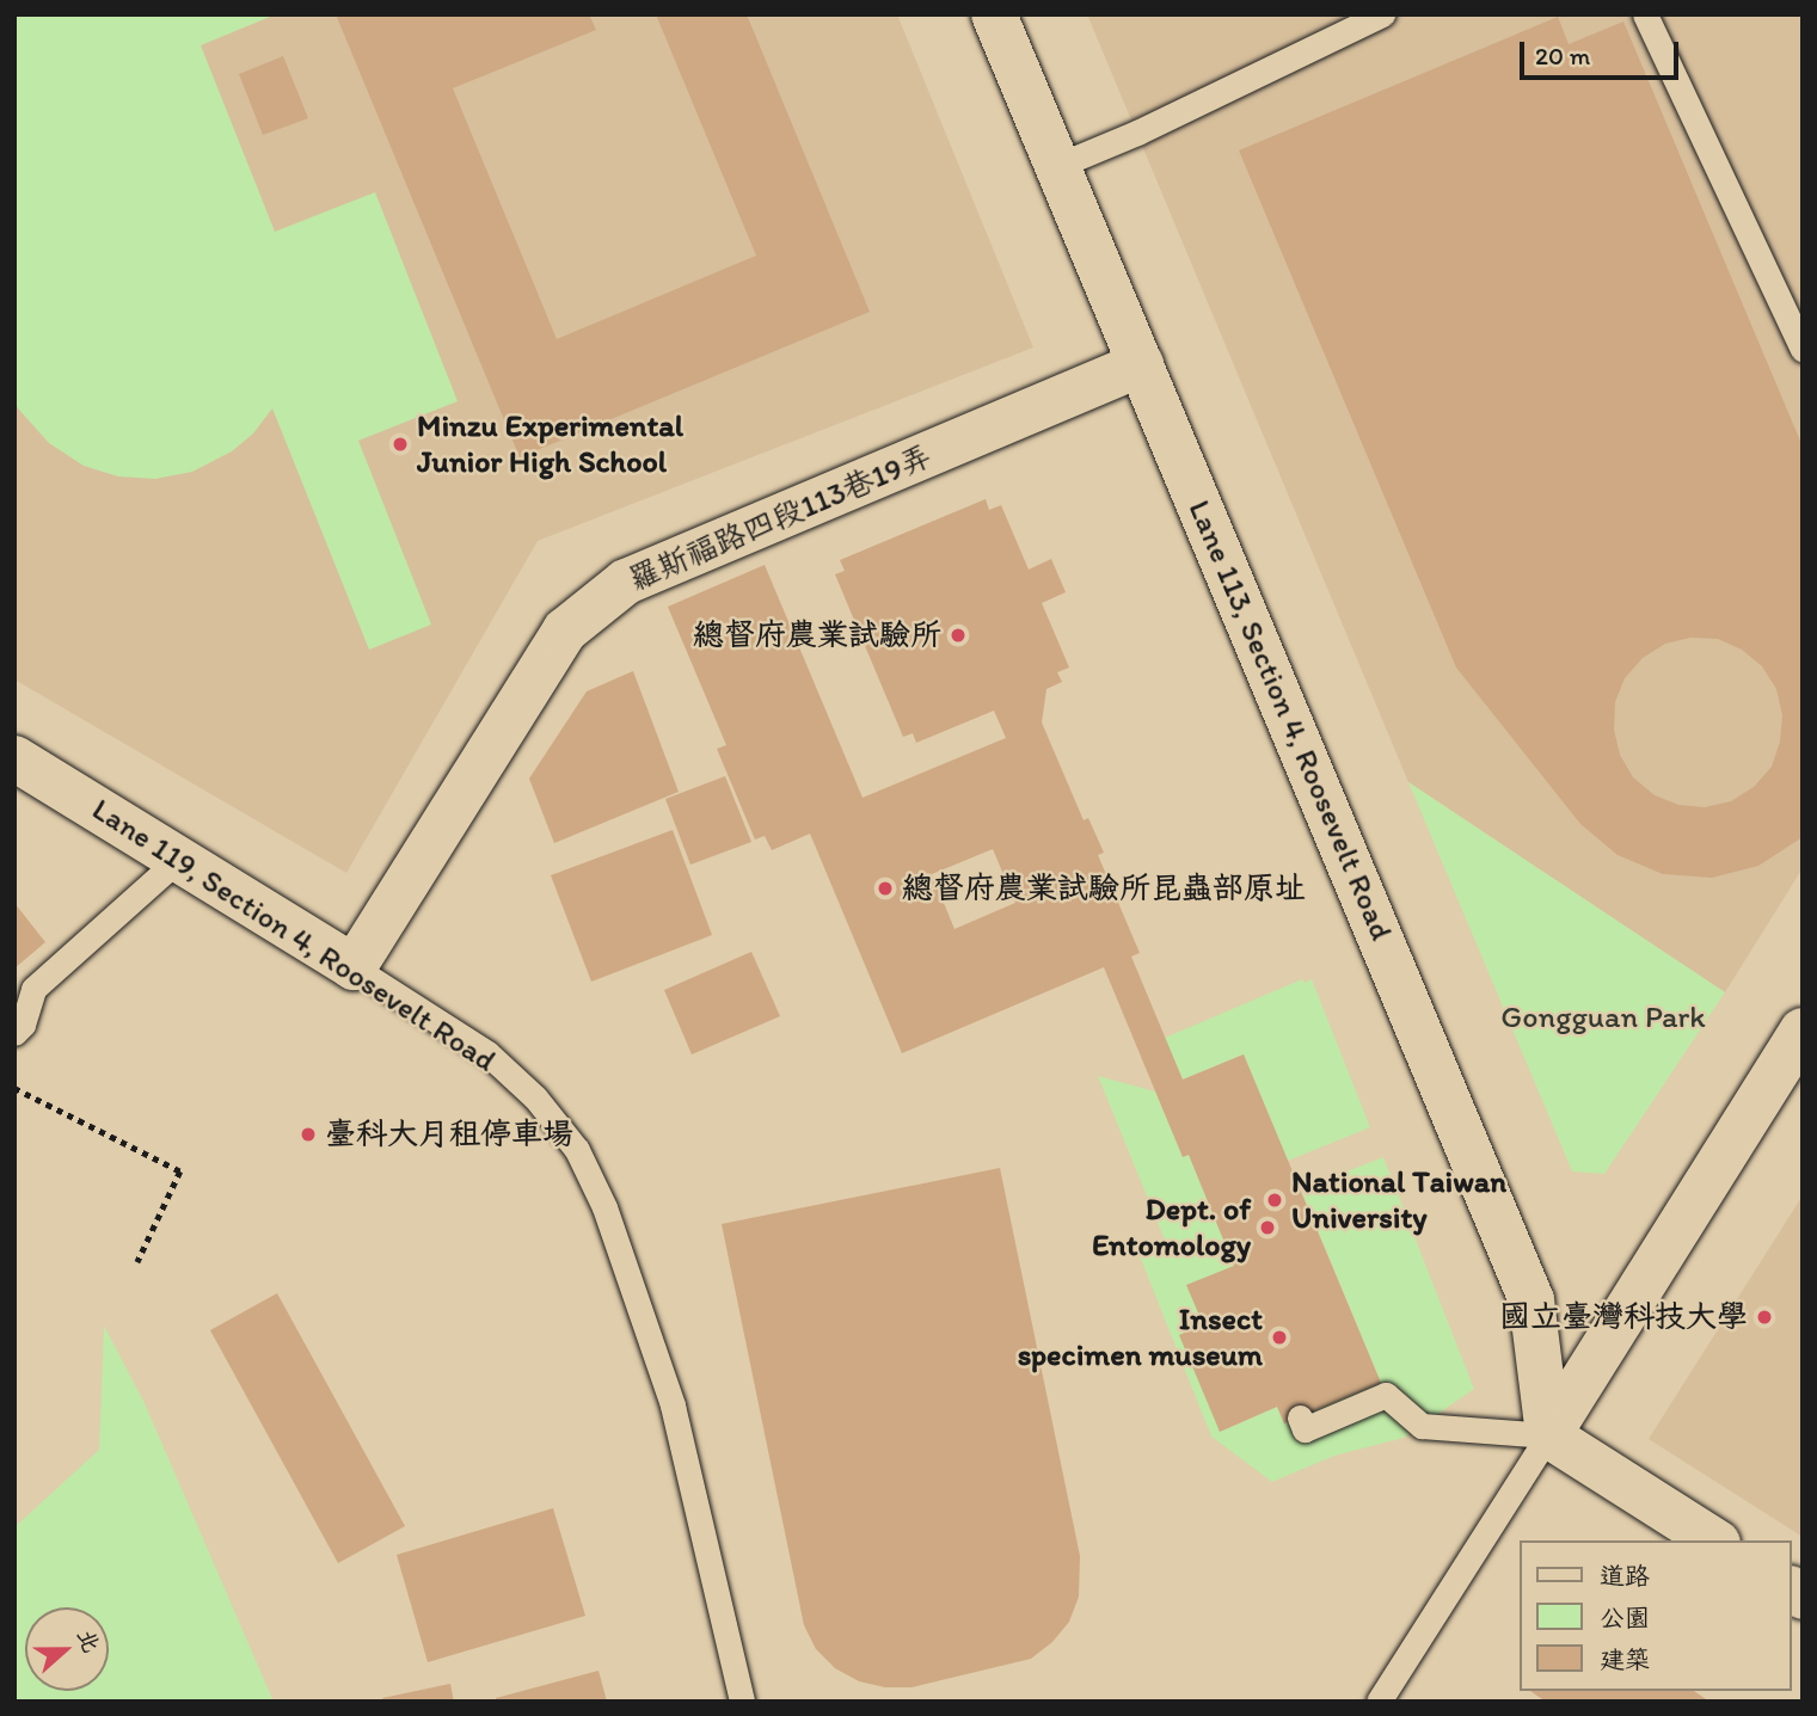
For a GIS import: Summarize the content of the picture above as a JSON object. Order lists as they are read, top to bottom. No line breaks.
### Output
{"streets":{"street":["羅斯福路四段113巷19弄","Lane 113, Section 4, Roosevelt Road","Lane 119, Section 4, Roosevelt Road"]},"crossings":[["羅斯福路四段113巷19弄","Lane 113, Section 4, Roosevelt Road"],["羅斯福路四段113巷19弄","Lane 119, Section 4, Roosevelt Road"]],"parks":["Gongguan Park"],"places":["Minzu Experimental Junior High School","總督府農業試驗所","總督府農業試驗所昆蟲部原址","臺科大月租停車場","National Taiwan University","Dept. of Entomology","國立臺灣科技大學","Insect specimen museum"],"legend":["道路","公園","建築"],"scale_bar":"20 m","north":"right"}
